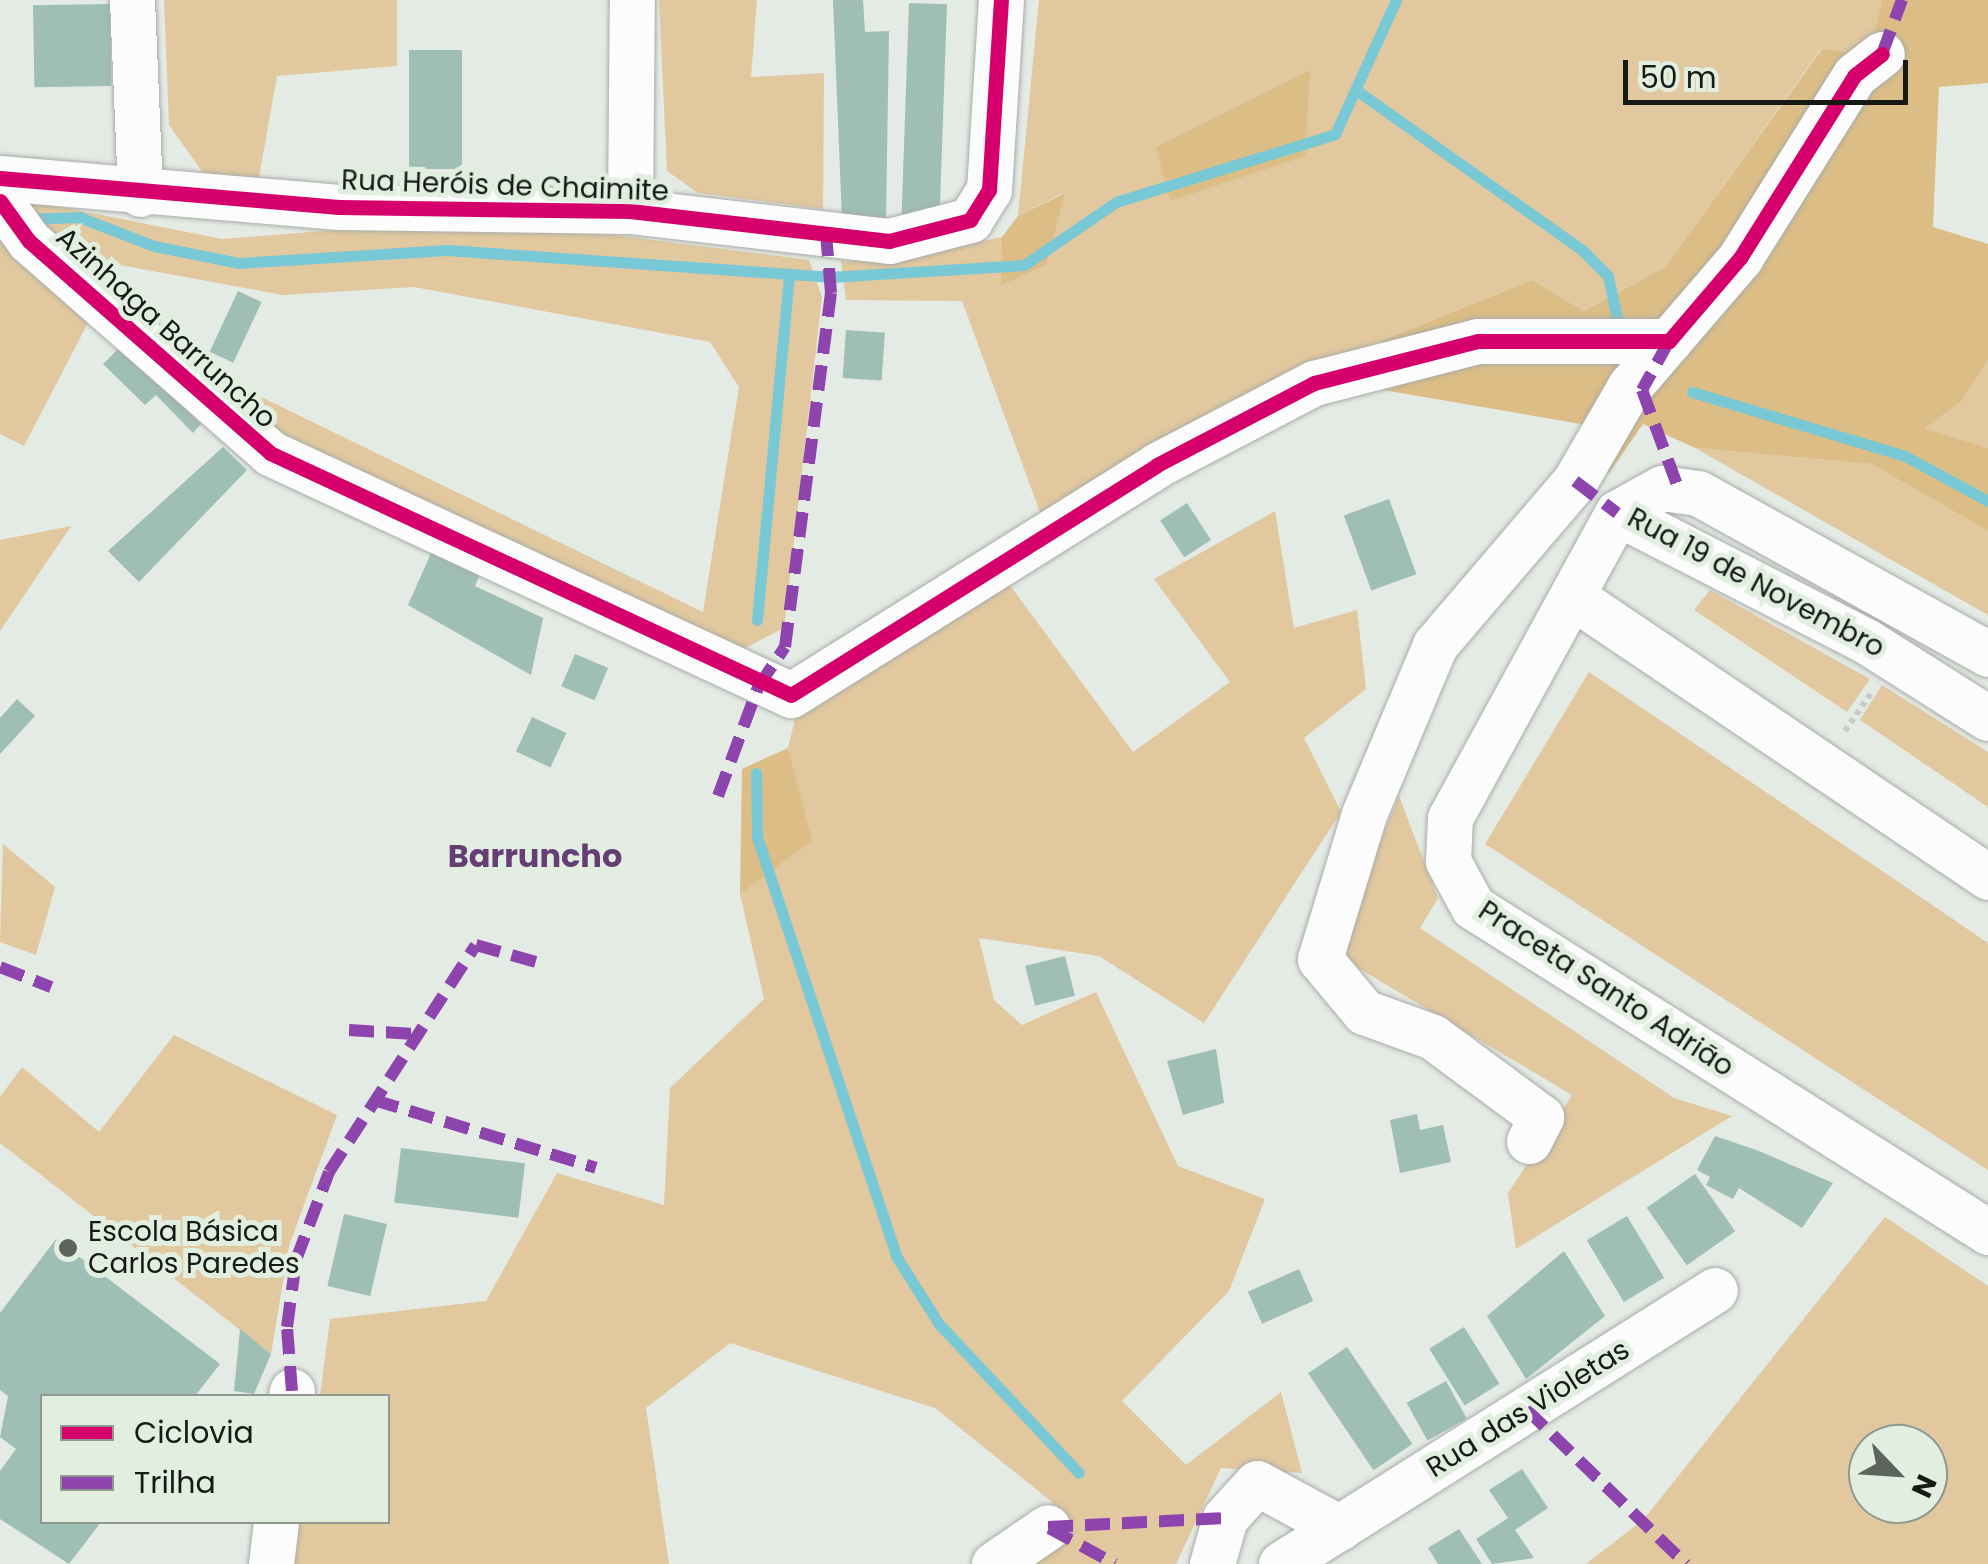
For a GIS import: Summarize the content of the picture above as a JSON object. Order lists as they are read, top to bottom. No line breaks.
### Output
{"streets":{"street":["Rua Heróis de Chaimite","Azinhaga Barruncho","Rua 19 de Novembro","Praceta Santo Adrião","Rua das Violetas"]},"crossings":[["Rua 19 de Novembro","Praceta Santo Adrião"]],"districts":["Barruncho"],"places":["Escola Básica Carlos Paredes"],"legend":["Ciclovia","Trilha"],"scale_bar":"50 m","north":"bottom right"}
